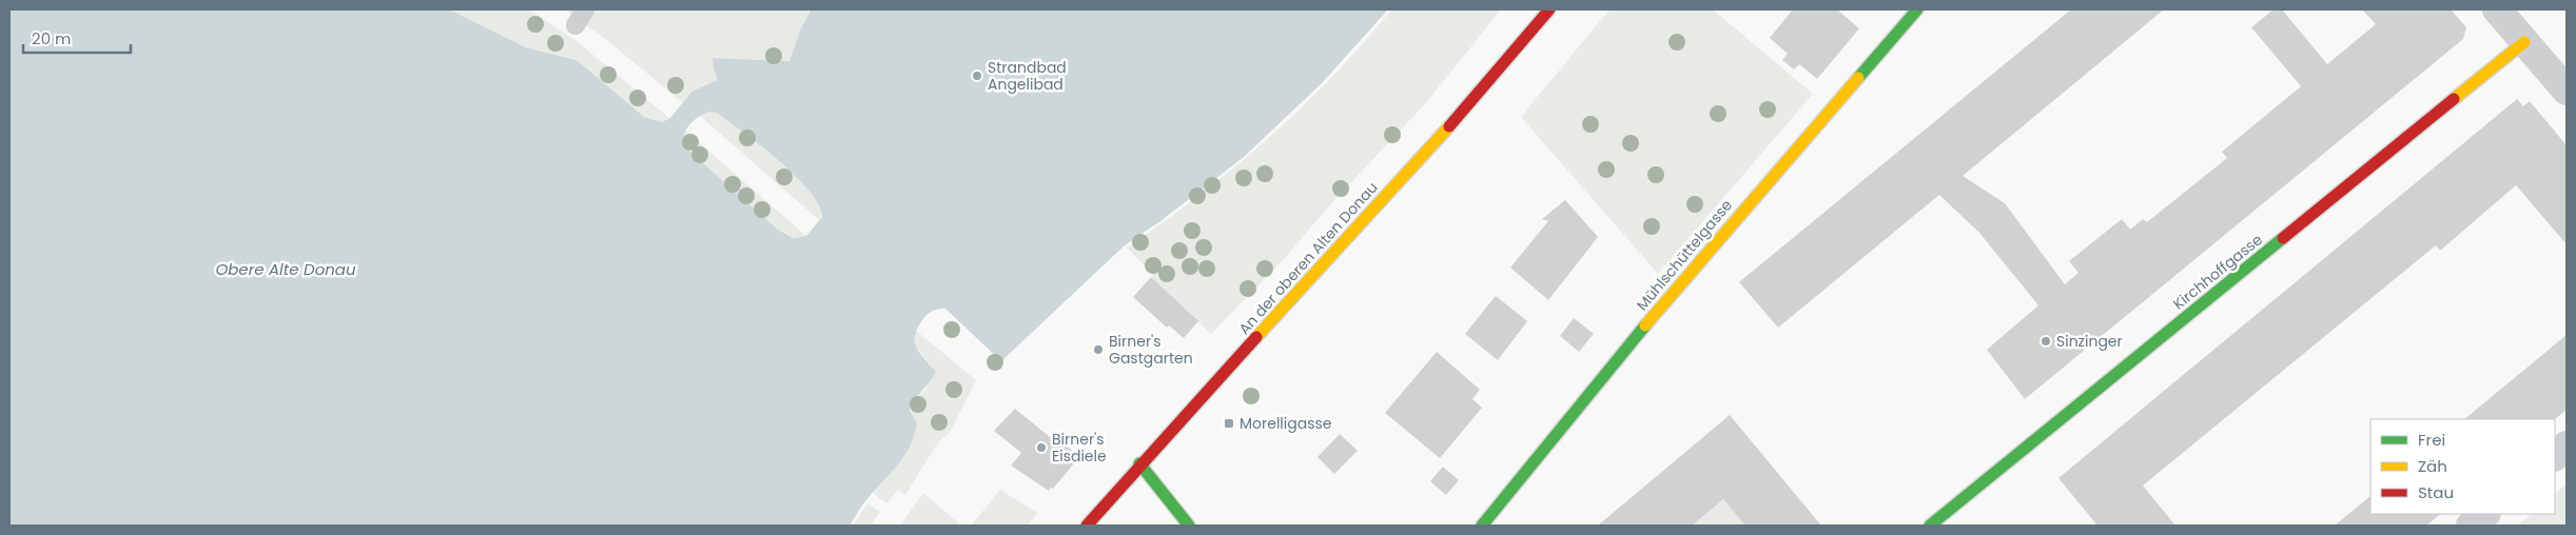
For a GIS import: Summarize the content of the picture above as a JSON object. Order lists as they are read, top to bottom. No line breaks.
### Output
{"streets":{"street":["Mühlschüttelgasse","An der oberen Alten Donau","Kirchhoffgasse"]},"water":["Obere Alte Donau"],"places":{"other":["Strandbad Angelibad","Sinzinger","Birner's Gastgarten","Birner's Eisdiele"],"transit":["Morelligasse"]},"legend":["Frei","Zäh","Stau"],"scale_bar":"20 m"}
